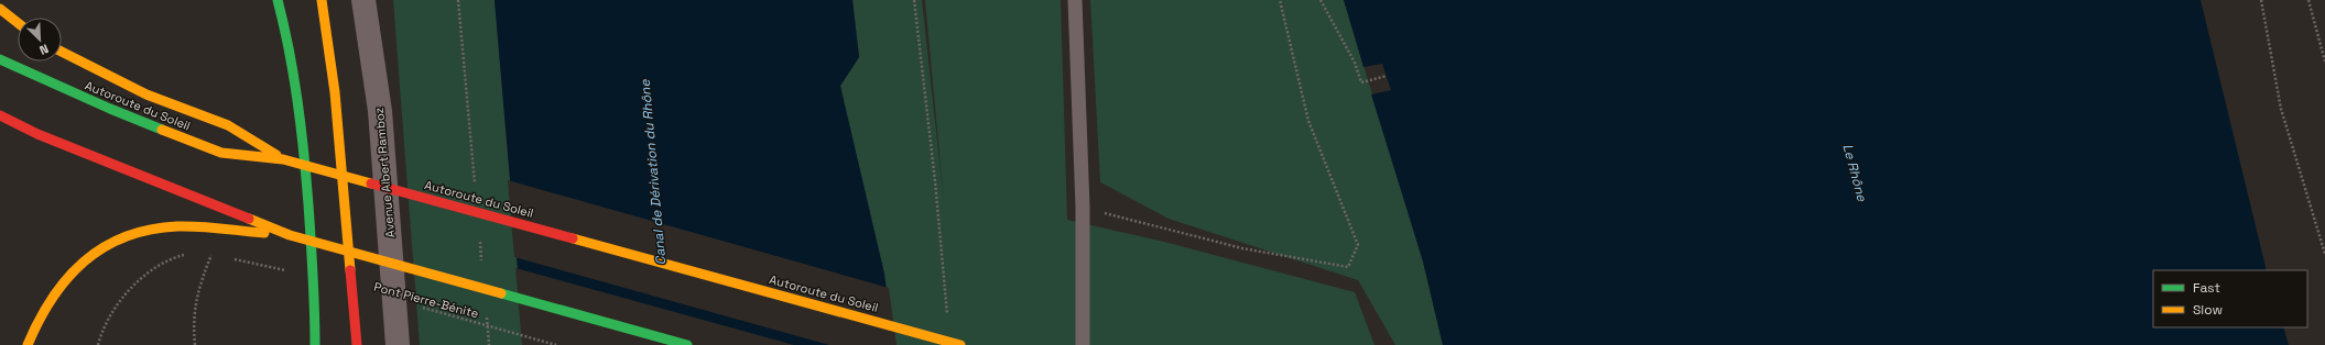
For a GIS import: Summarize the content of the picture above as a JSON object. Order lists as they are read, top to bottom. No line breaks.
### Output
{"streets":{"highway":["Autoroute du Soleil"],"street":["Avenue Albert Ramboz"],"path":["Pont Pierre-Bénite"]},"water":["Canal de Dérivation du Rhône","Le Rhône"],"legend":["Fast","Slow"],"north":"bottom right"}
